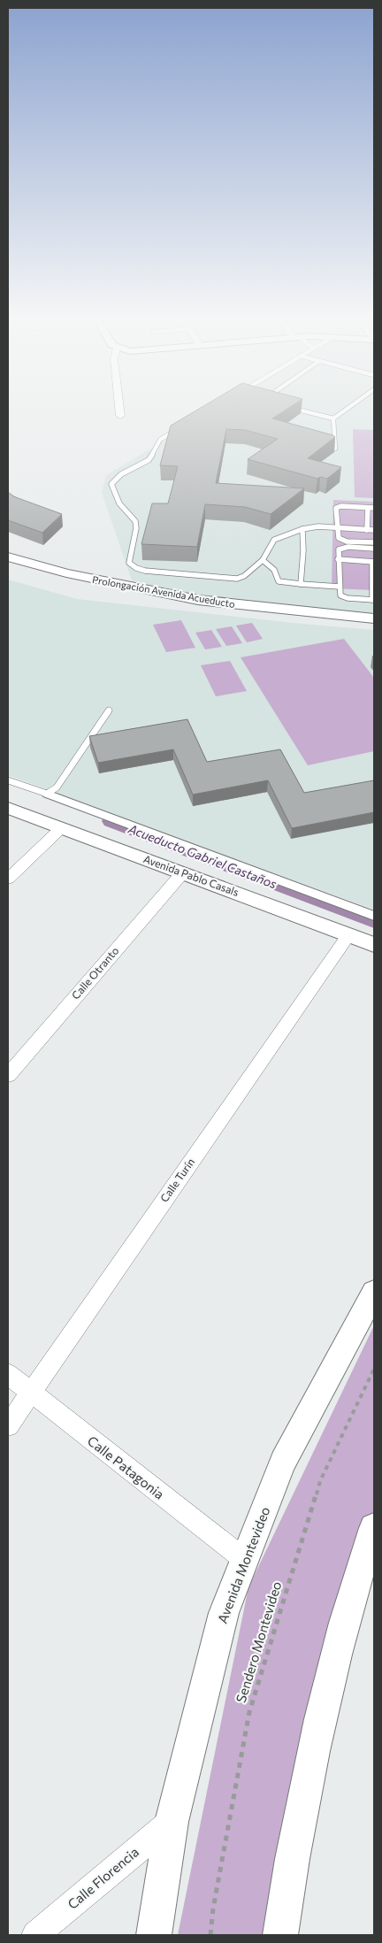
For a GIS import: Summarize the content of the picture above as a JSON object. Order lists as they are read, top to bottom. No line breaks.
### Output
{"streets":{"street":["Prolongación Avenida Acueducto","Avenida Pablo Casals","Calle Otranto","Calle Turín","Calle Patagonia","Avenida Montevideo","Calle Florencia"],"path":["Sendero Montevideo"]},"crossings":[["Avenida Pablo Casals","Calle Otranto"],["Avenida Pablo Casals","Calle Turín"],["Calle Turín","Calle Patagonia"],["Calle Patagonia","Avenida Montevideo"],["Avenida Montevideo","Calle Florencia"]],"water":["Acueducto Gabriel Castaños"]}
